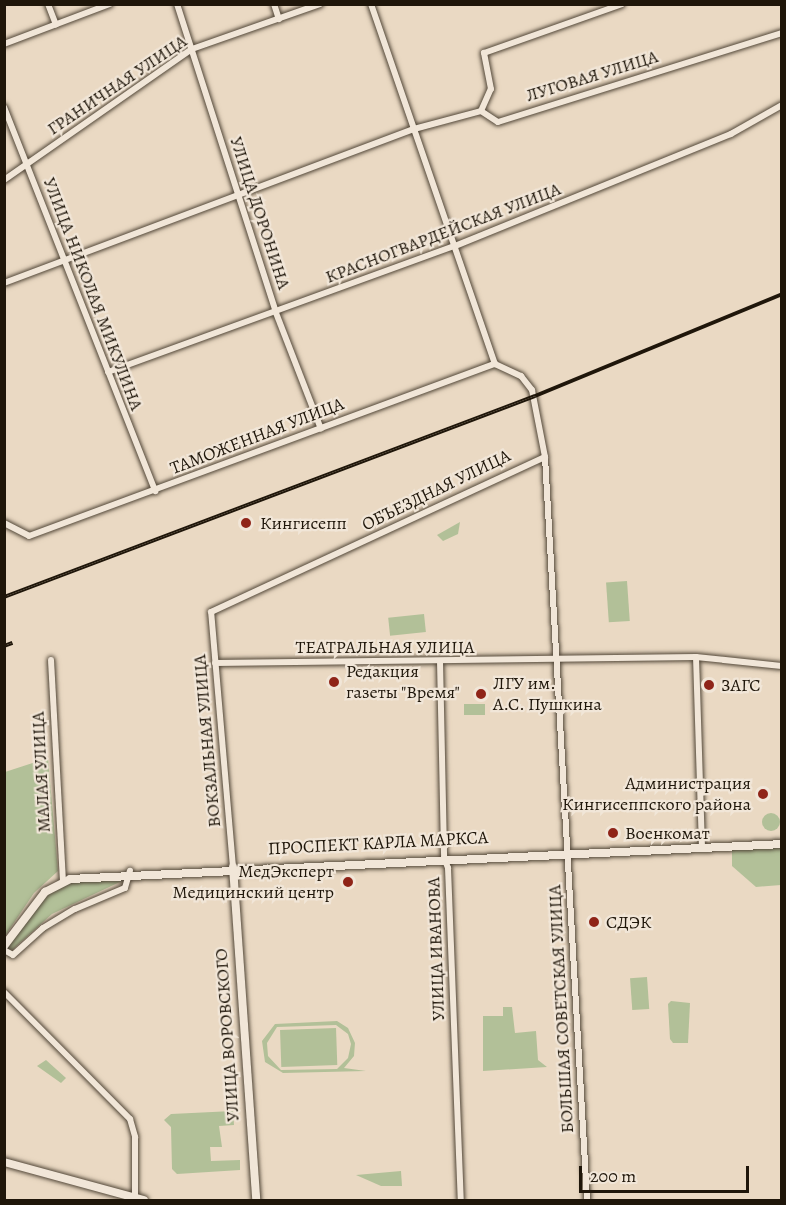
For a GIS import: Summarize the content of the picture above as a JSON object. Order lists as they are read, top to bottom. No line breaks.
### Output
{"streets":{"main road":["ПРОСПЕКТ КАРЛА МАРКСА","УЛИЦА ВОРОВСКОГО"],"street":["ЛУГОВАЯ УЛИЦА","ГРАНИЧНАЯ УЛИЦА","УЛИЦА ДОРОНИНА","КРАСНОГВАРДЕЙСКАЯ УЛИЦА","УЛИЦА НИКОЛАЯ МИКУЛИНА","ТАМОЖЕННАЯ УЛИЦА","ОБЪЕЗДНАЯ УЛИЦА","ТЕАТРАЛЬНАЯ УЛИЦА","ВОКЗАЛЬНАЯ УЛИЦА","МАЛАЯ УЛИЦА","УЛИЦА ИВАНОВА","БОЛЬШАЯ СОВЕТСКАЯ УЛИЦА"]},"crossings":[["ГРАНИЧНАЯ УЛИЦА","УЛИЦА ДОРОНИНА"],["ГРАНИЧНАЯ УЛИЦА","УЛИЦА НИКОЛАЯ МИКУЛИНА"],["УЛИЦА ДОРОНИНА","КРАСНОГВАРДЕЙСКАЯ УЛИЦА"],["УЛИЦА ДОРОНИНА","ТАМОЖЕННАЯ УЛИЦА"],["КРАСНОГВАРДЕЙСКАЯ УЛИЦА","УЛИЦА НИКОЛАЯ МИКУЛИНА"],["УЛИЦА НИКОЛАЯ МИКУЛИНА","ТАМОЖЕННАЯ УЛИЦА"],["ТАМОЖЕННАЯ УЛИЦА","БОЛЬШАЯ СОВЕТСКАЯ УЛИЦА"],["ОБЪЕЗДНАЯ УЛИЦА","ВОКЗАЛЬНАЯ УЛИЦА"],["ОБЪЕЗДНАЯ УЛИЦА","БОЛЬШАЯ СОВЕТСКАЯ УЛИЦА"],["ТЕАТРАЛЬНАЯ УЛИЦА","ВОКЗАЛЬНАЯ УЛИЦА"],["ТЕАТРАЛЬНАЯ УЛИЦА","УЛИЦА ИВАНОВА"],["ТЕАТРАЛЬНАЯ УЛИЦА","БОЛЬШАЯ СОВЕТСКАЯ УЛИЦА"],["ВОКЗАЛЬНАЯ УЛИЦА","ПРОСПЕКТ КАРЛА МАРКСА"],["ВОКЗАЛЬНАЯ УЛИЦА","УЛИЦА ВОРОВСКОГО"],["МАЛАЯ УЛИЦА","ПРОСПЕКТ КАРЛА МАРКСА"],["ПРОСПЕКТ КАРЛА МАРКСА","УЛИЦА ИВАНОВА"],["ПРОСПЕКТ КАРЛА МАРКСА","БОЛЬШАЯ СОВЕТСКАЯ УЛИЦА"],["ПРОСПЕКТ КАРЛА МАРКСА","УЛИЦА ВОРОВСКОГО"]],"places":["Кингисепп","Редакция газеты \"Время\"","ЗАГС","ЛГУ им. А.С. Пушкина","Администрация Кингисеппского района","Военкомат","МедЭксперт Медицинский центр","СДЭК"],"scale_bar":"200 m"}
